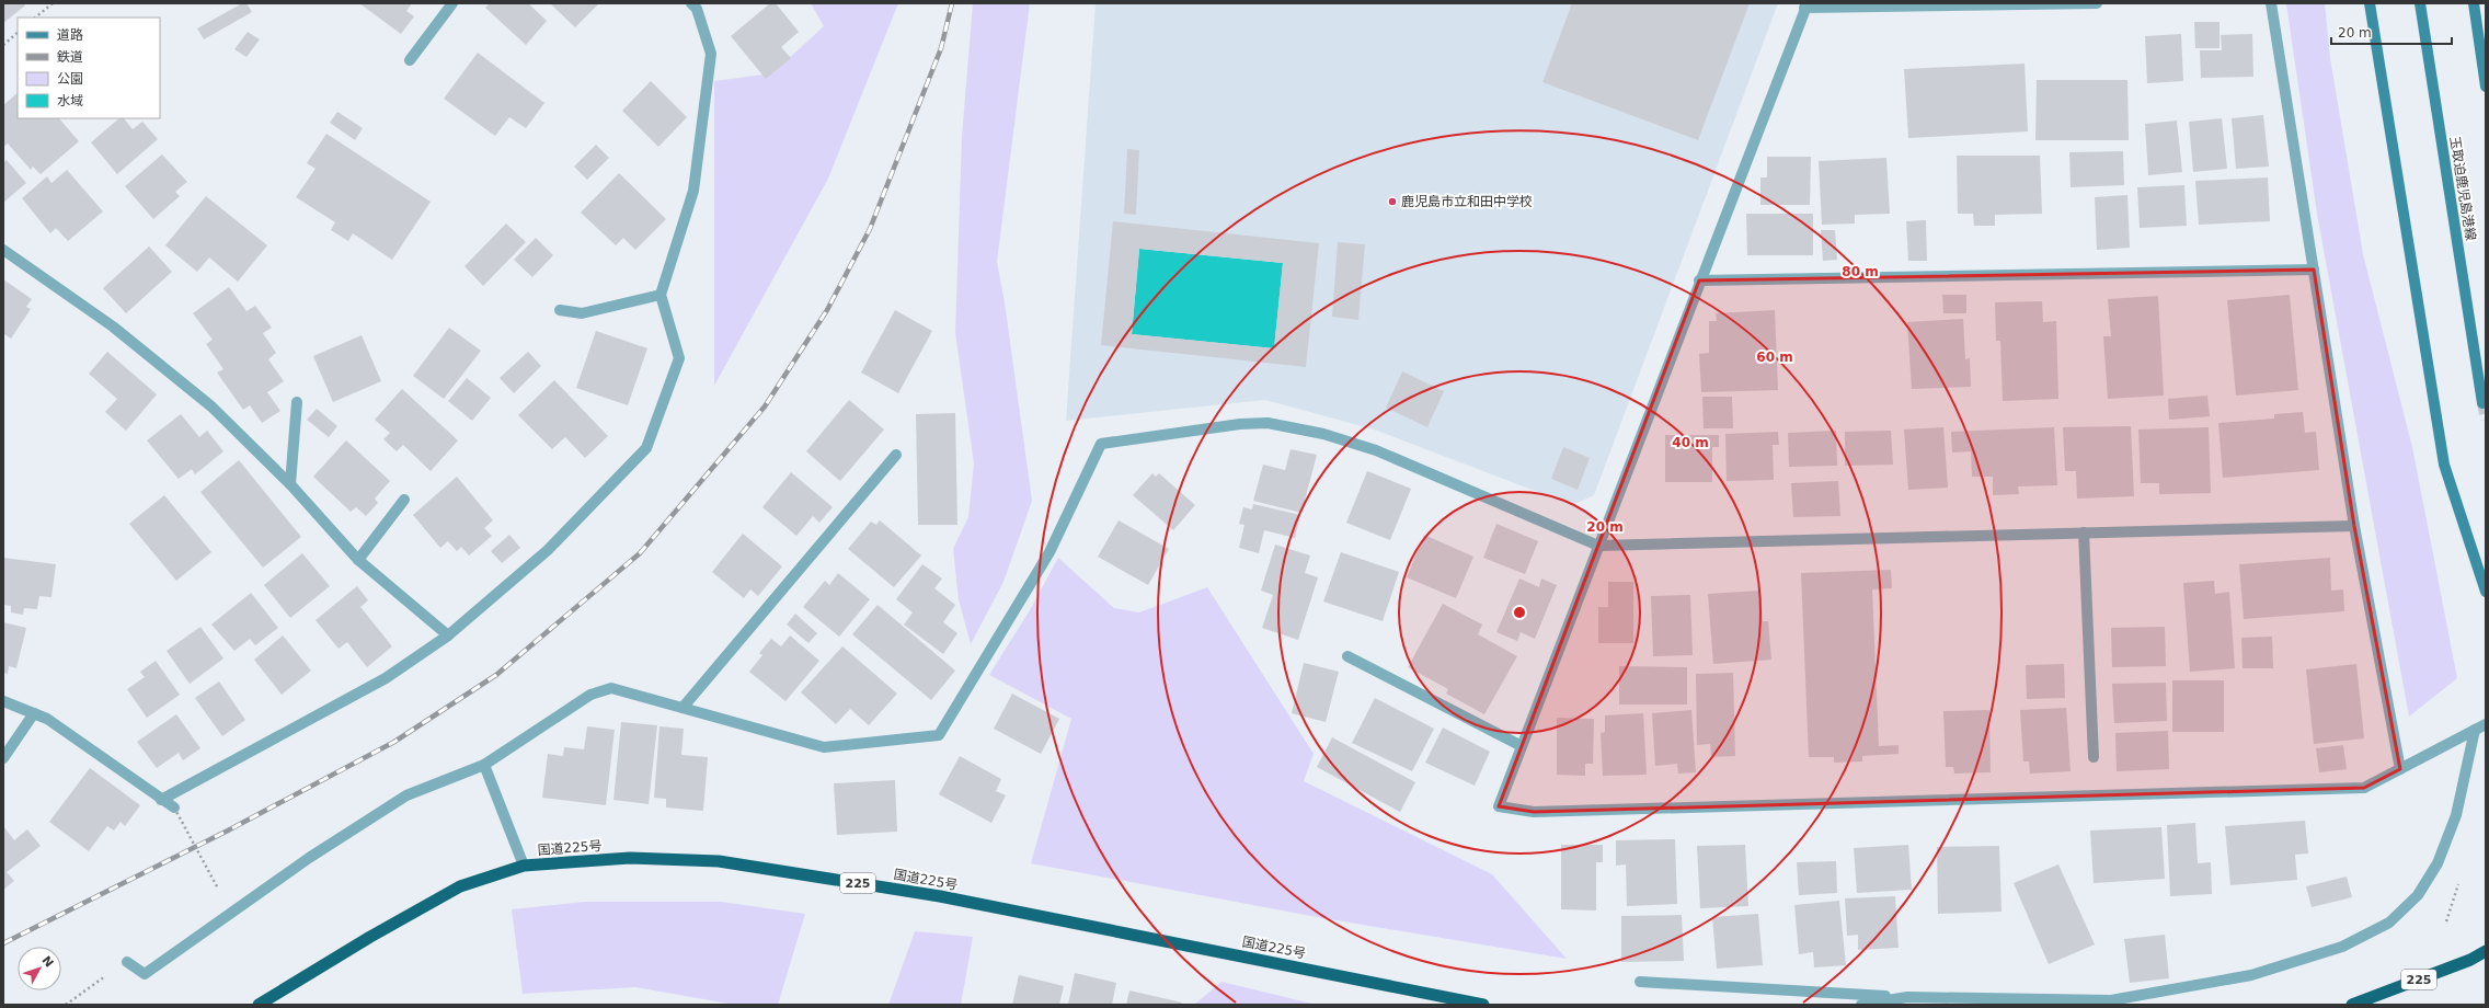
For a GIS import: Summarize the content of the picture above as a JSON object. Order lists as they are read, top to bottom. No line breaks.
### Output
{"streets":{"highway":["国道225号","225"],"main road":["玉取迫鹿児島港線"]},"places":["鹿児島市立和田中学校"],"legend":["道路","鉄道","公園","水域"],"scale_bar":"20 m","north":"top right","rings":["80 m","60 m","40 m","20 m"]}
